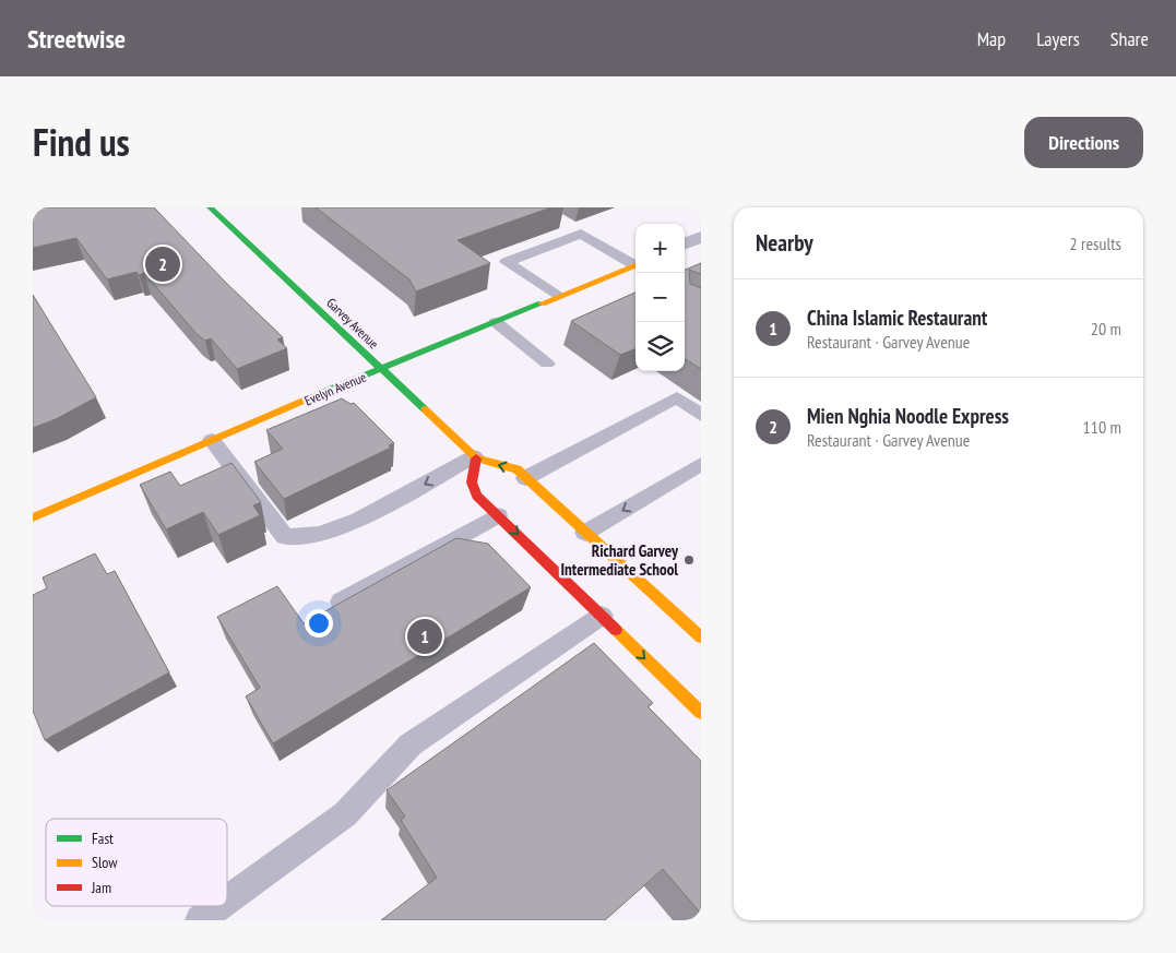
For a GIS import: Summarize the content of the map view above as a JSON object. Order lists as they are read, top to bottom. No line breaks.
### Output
{"streets":{"main road":["Garvey Avenue","Evelyn Avenue"]},"crossings":[["Garvey Avenue","Evelyn Avenue"]],"places":["Richard Garvey Intermediate School"],"legend":["Fast","Slow","Jam"],"page":{"header":"Streetwise","nav":["Map","Layers","Share"],"title":"Find us","buttons":"Directions","heading":["Nearby","2 results"],"map_buttons":["+","−"],"pins":["2","1"],"list":[{"mark":"1","name":"China Islamic Restaurant","note":"Restaurant · Garvey Avenue","value":"20 m"},{"mark":"2","name":"Mien Nghia Noodle Express","note":"Restaurant · Garvey Avenue","value":"110 m"}]}}
